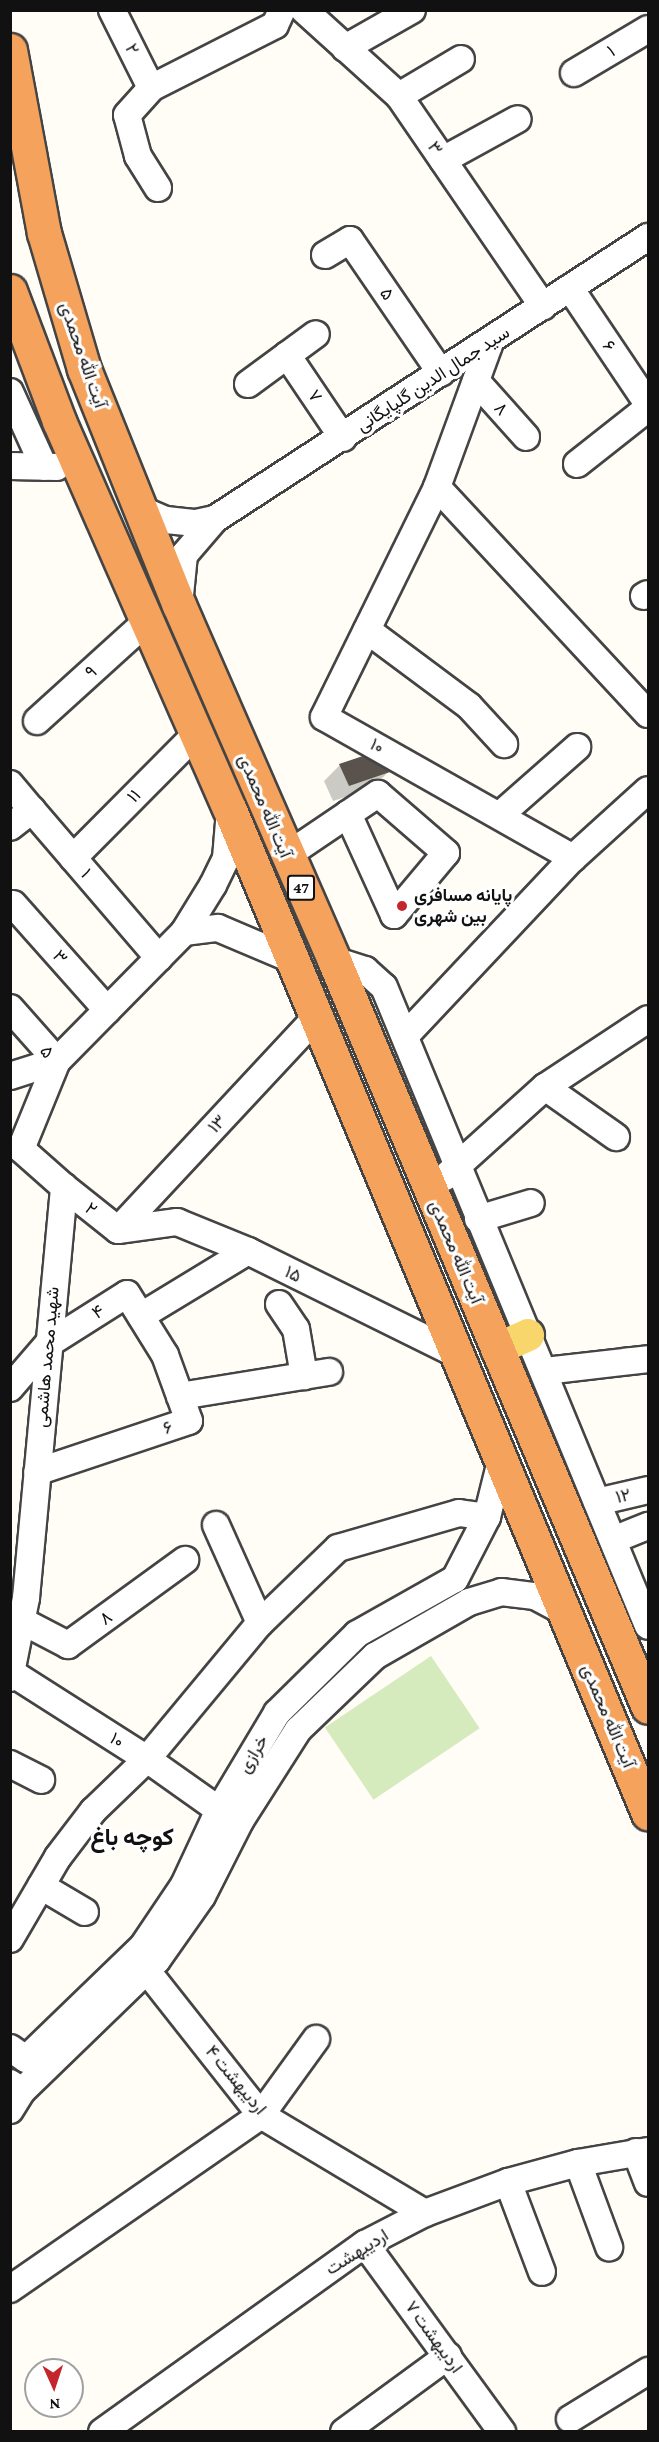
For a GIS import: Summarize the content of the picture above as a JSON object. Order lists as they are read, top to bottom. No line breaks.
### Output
{"streets":{"highway":["آیت الله محمدی","47"],"street":["۲","۱","۳","۵","۶","سید جمال الدین گلپایگانی","۷","۸","۹","۱۰","۱۱","۱۳","۱۵","۴","شهید محمد هاشمی","۱۲","خرازی","اردیبهشت ۴","اردیبهشت","اردیبهشت ۷"]},"crossings":[["۲","۱۳"],["۲","۱۵"],["۲","شهید محمد هاشمی"],["۱","۱۱"],["۳","سید جمال الدین گلپایگانی"],["۵","سید جمال الدین گلپایگانی"],["۶","سید جمال الدین گلپایگانی"],["۶","۴"],["۶","شهید محمد هاشمی"],["آیت الله محمدی","۹"],["آیت الله محمدی","۱۱"],["آیت الله محمدی","۱۳"],["آیت الله محمدی","۱۵"],["آیت الله محمدی","خرازی"],["سید جمال الدین گلپایگانی","۷"],["سید جمال الدین گلپایگانی","۱۰"],["۸","۱۰"],["۸","شهید محمد هاشمی"],["۱۰","شهید محمد هاشمی"],["۱۰","خرازی"],["۱۳","۱۵"],["۴","شهید محمد هاشمی"],["خرازی","اردیبهشت ۴"],["اردیبهشت ۴","اردیبهشت"],["اردیبهشت","اردیبهشت ۷"]],"districts":["کوچه باغ"],"places":["پایانه مسافری بین شهری"],"north":"bottom"}
